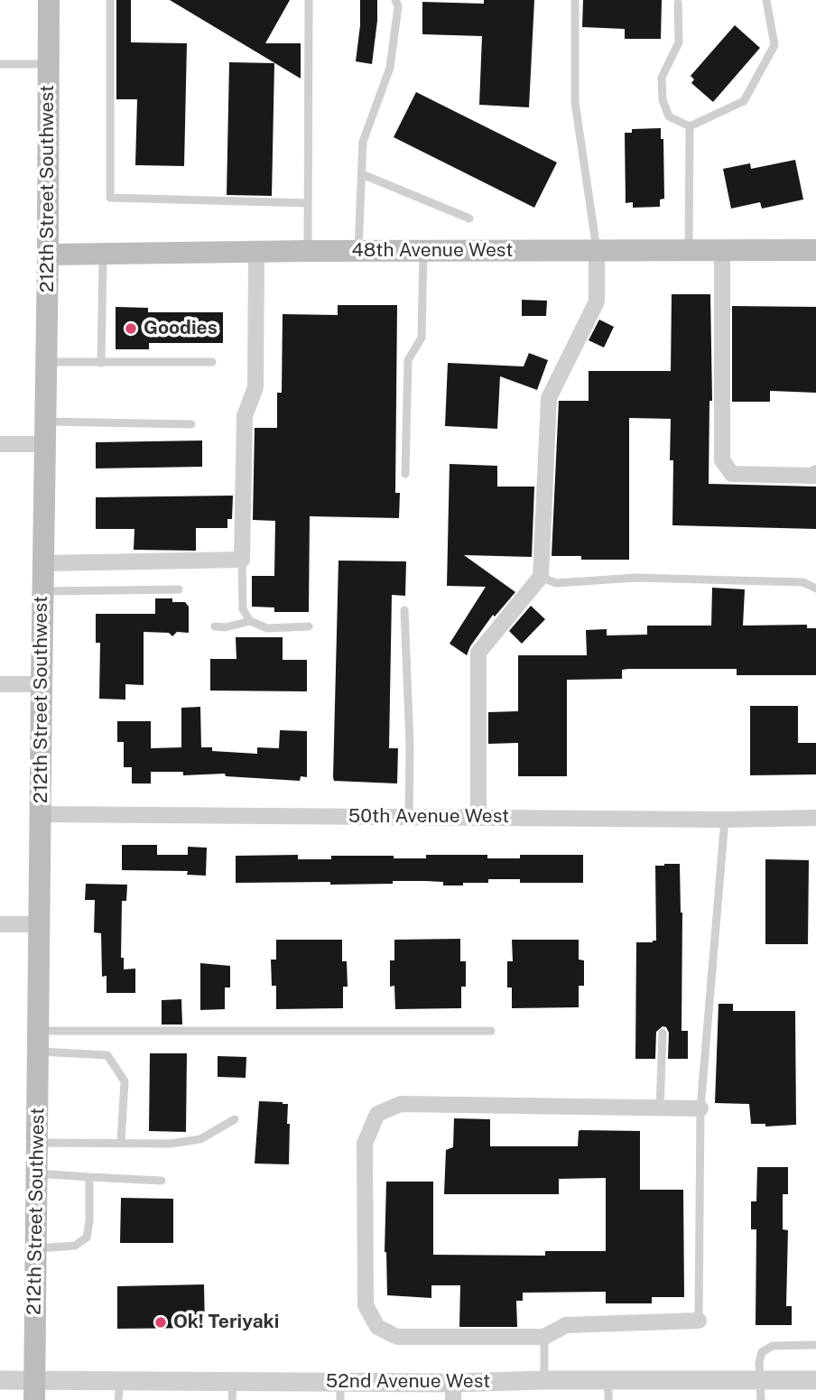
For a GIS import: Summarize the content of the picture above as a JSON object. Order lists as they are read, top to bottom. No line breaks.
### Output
{"streets":{"main road":["212th Street Southwest","48th Avenue West"],"street":["50th Avenue West","52nd Avenue West"]},"crossings":[["212th Street Southwest","48th Avenue West"],["212th Street Southwest","50th Avenue West"],["212th Street Southwest","52nd Avenue West"]],"places":["Goodies","Ok! Teriyaki"]}
